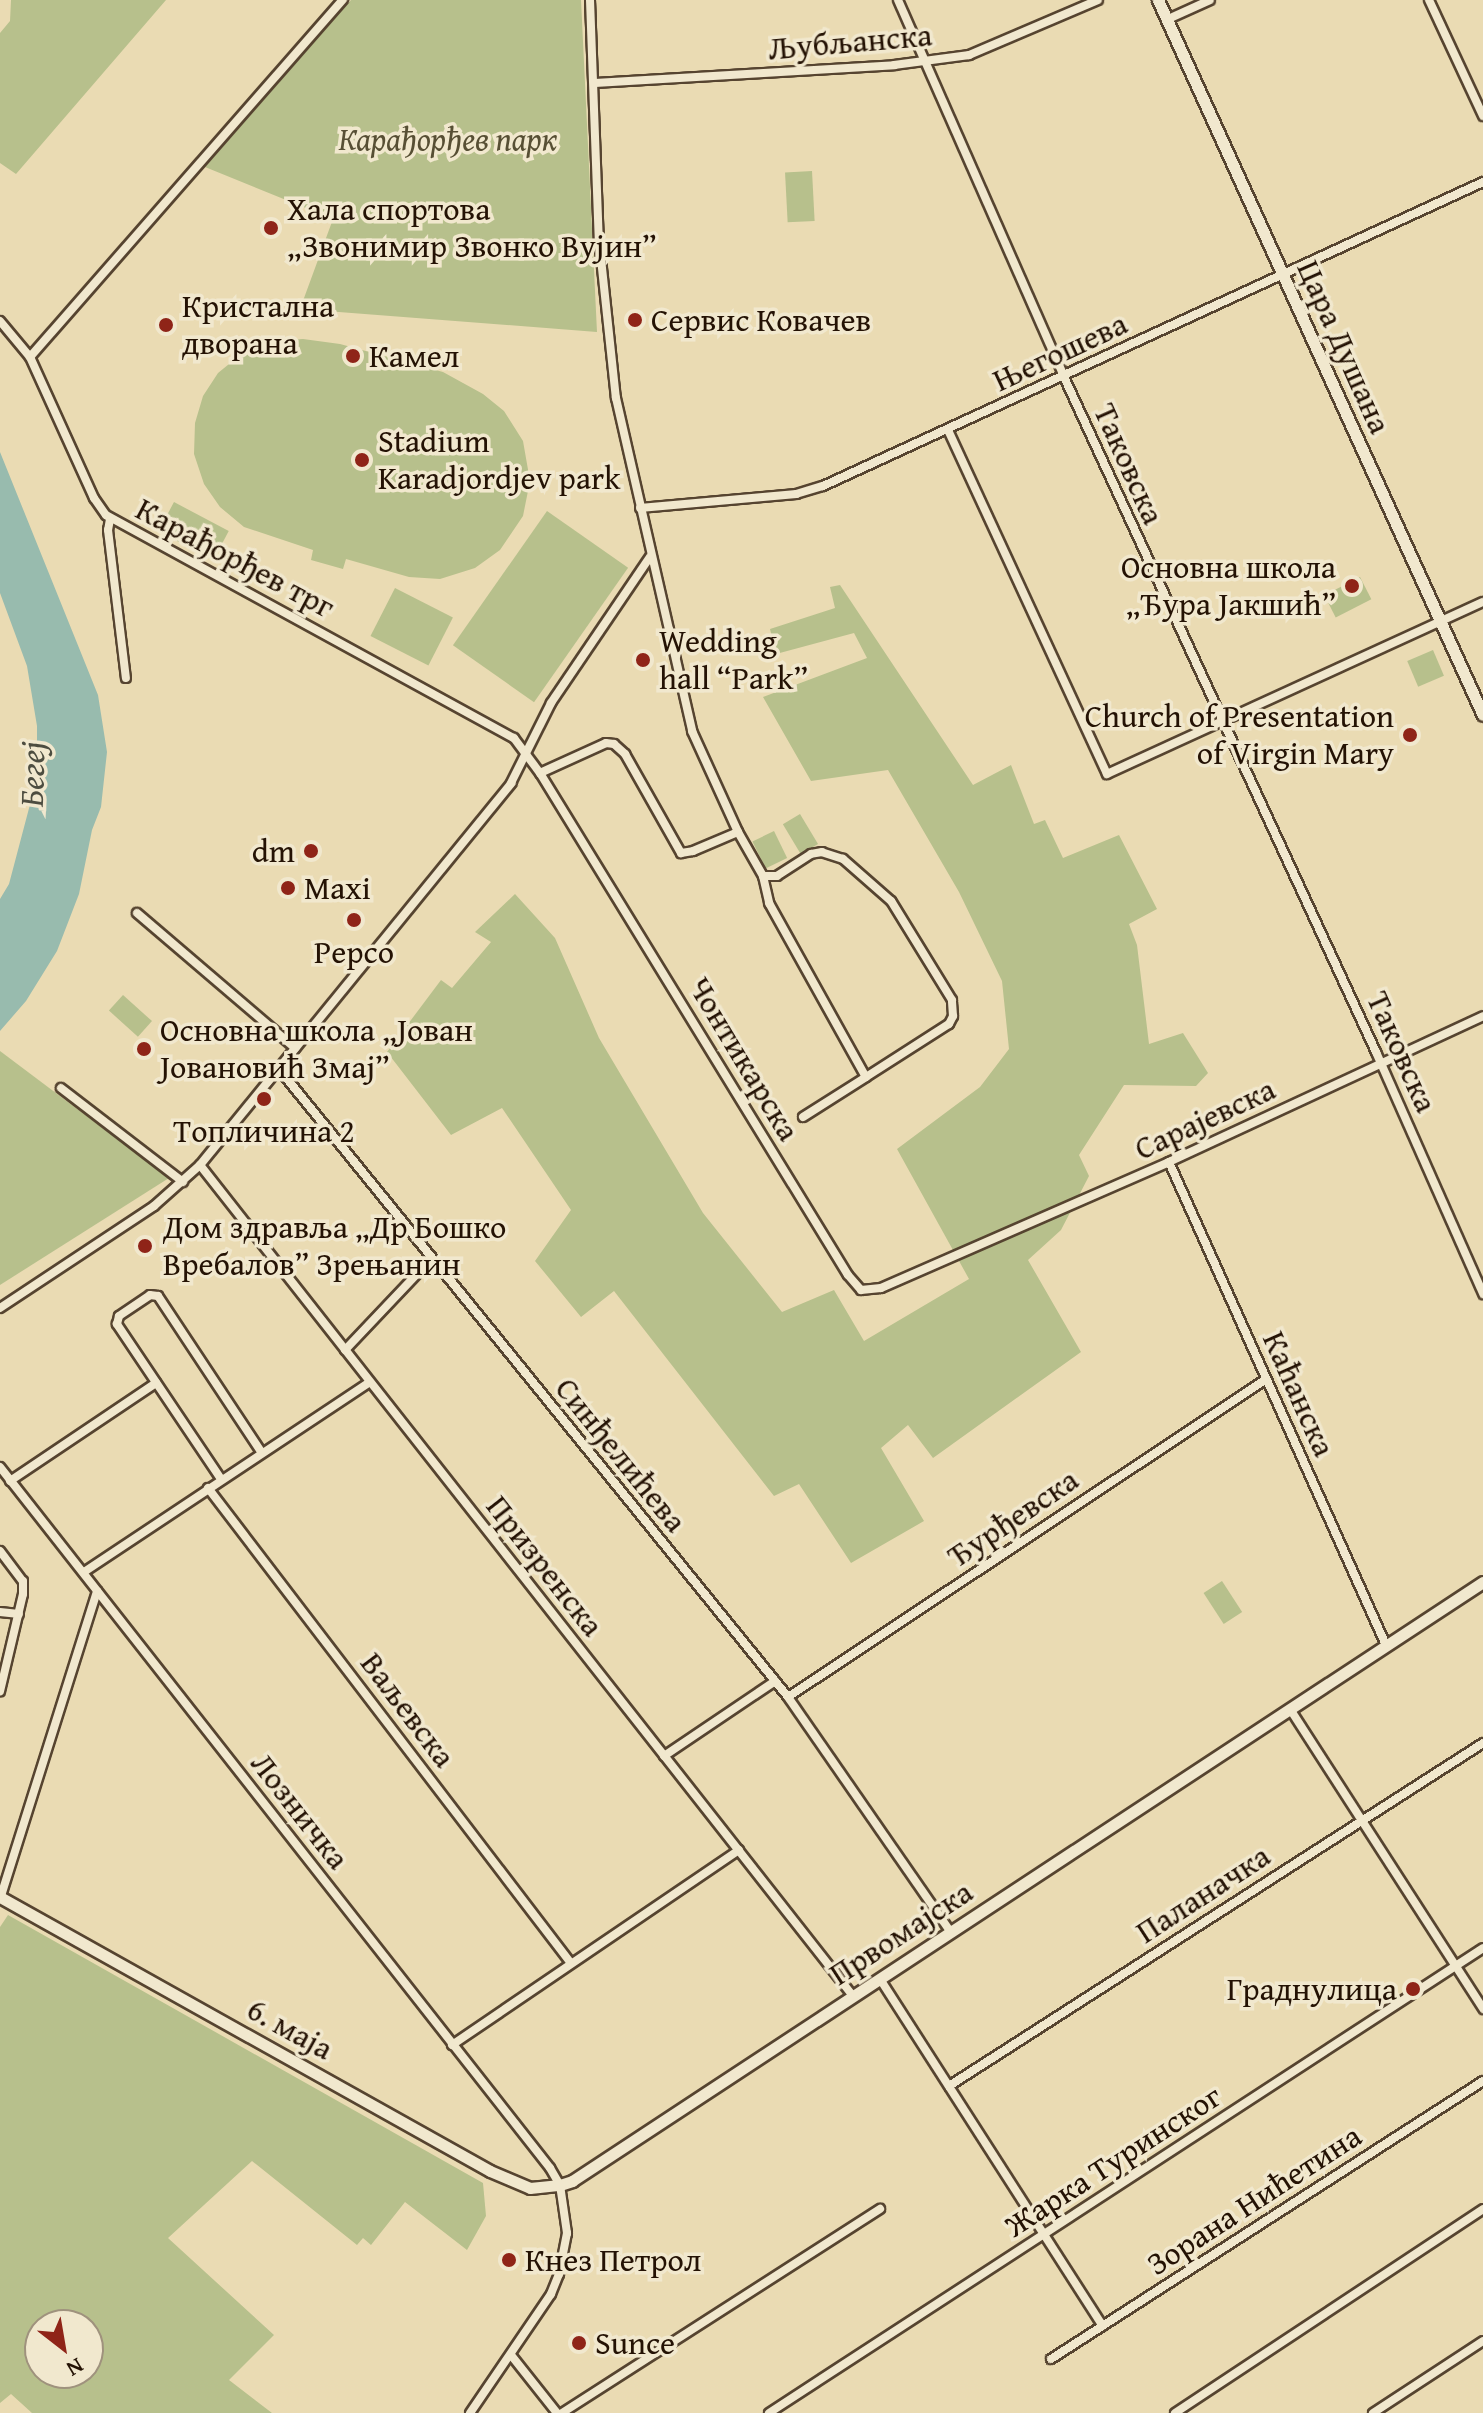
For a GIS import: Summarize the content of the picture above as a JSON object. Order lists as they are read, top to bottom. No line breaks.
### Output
{"streets":{"street":["Љубљанска","Цара Душана","Његошева","Таковска","Карађорђев трг","Чонтикарска","Сарајевска","Каћанска","Синђелићева","Ђурђевска","Призренска","Ваљевска","Лозничка","Паланачка","Првомајска","6. маја","Жарка Туринског","Зорана Нићетина"]},"crossings":[["Љубљанска","Таковска"],["Цара Душана","Његошева"],["Његошева","Таковска"],["Таковска","Сарајевска"],["Карађорђев трг","Чонтикарска"],["Чонтикарска","Сарајевска"],["Сарајевска","Каћанска"],["Каћанска","Ђурђевска"],["Каћанска","Првомајска"],["Синђелићева","Ђурђевска"],["Синђелићева","Првомајска"],["Призренска","Првомајска"],["Лозничка","Првомајска"],["Лозничка","6. маја"],["Првомајска","6. маја"]],"water":["Бегеј"],"parks":["Карађорђев парк"],"places":["Хала спортова „Звонимир Звонко Вујин”","Сервис Ковачев","Кристална дворана","Камел","Stadium Karadjordjev park","Основна школа „Ђура Јакшић”","Wedding hall “Park”","Church of Presentation of Virgin Mary","dm","Maxi","Pepco","Основна школа „Јован Јовановић Змај”","Топличина 2","Дом здравља „Др Бошко Вребалов” Зрењанин","Граднулица","Кнез Петрол","Sunce"],"north":"bottom right"}
